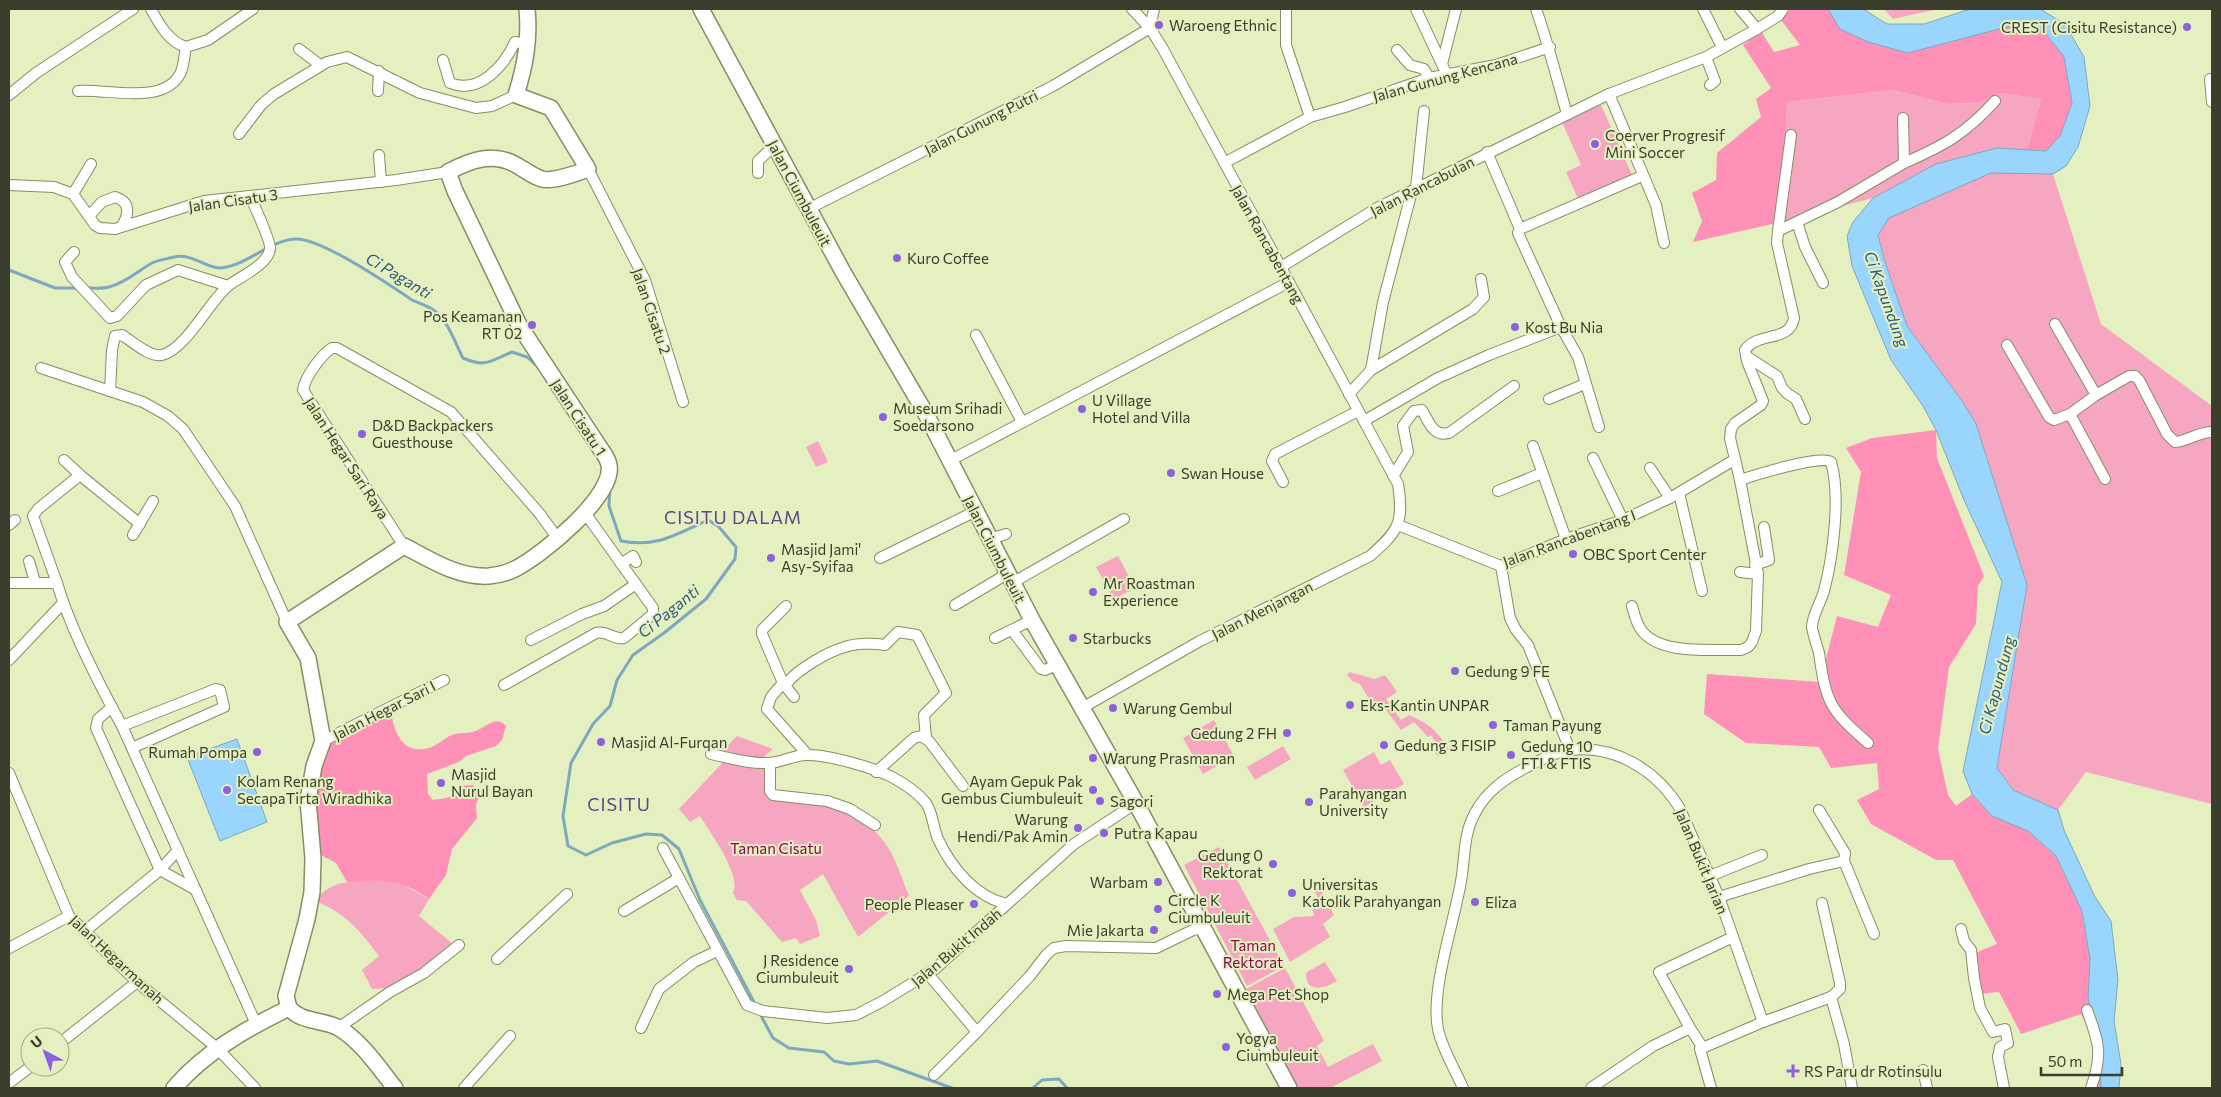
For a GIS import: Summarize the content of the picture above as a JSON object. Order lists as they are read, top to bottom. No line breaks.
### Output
{"streets":{"street":["Jalan Gunung Kencana","Jalan Gunung Putri","Jalan Rancabulan","Jalan Ciumbuleuit","Jalan Cisatu 3","Jalan Rancabentang","Jalan Cisatu 2","Jalan Cisatu 1","Jalan Hegar Sari Raya","Jalan Rancabentang I","Jalan Menjangan","Jalan Hegar Sari I","Jalan Bukit Jarian","Jalan Bukit Indah","Jalan Hegarmanah"]},"crossings":[["Jalan Gunung Kencana","Jalan Rancabentang"],["Jalan Gunung Putri","Jalan Ciumbuleuit"],["Jalan Gunung Putri","Jalan Rancabentang"],["Jalan Rancabulan","Jalan Rancabentang"],["Jalan Ciumbuleuit","Jalan Menjangan"],["Jalan Ciumbuleuit","Jalan Bukit Indah"],["Jalan Cisatu 3","Jalan Cisatu 1"],["Jalan Cisatu 1","Jalan Hegar Sari Raya"],["Jalan Rancabentang I","Jalan Menjangan"]],"districts":["CISITU DALAM","CISITU"],"water":["Ci Paganti","Ci Kapundung"],"parks":["Taman Cisatu","Taman Rektorat"],"places":{"other":["Waroeng Ethnic","CREST (Cisitu Resistance)","Coerver Progresif Mini Soccer","Kuro Coffee","Pos Keamanan RT 02","Kost Bu Nia","U Village Hotel and Villa","Museum Srihadi Soedarsono","D&D Backpackers Guesthouse","Swan House","OBC Sport Center","Masjid Jami' Asy-Syifaa","Mr Roastman Experience","Starbucks","Gedung 9 FE","Eks-Kantin UNPAR","Warung Gembul","Taman Payung","Gedung 2 FH","Masjid Al-Furqan","Gedung 3 FISIP","Rumah Pompa","Gedung 10 FTI & FTIS","Warung Prasmanan","Masjid Nurul Bayan","Kolam Renang SecapaTirta Wiradhika","Ayam Gepuk Pak Gembus Ciumbuleuit","Sagori","Parahyangan University","Warung Hendi/Pak Amin","Putra Kapau","Gedung 0 Rektorat","Warbam","Universitas Katolik Parahyangan","Eliza","People Pleaser","Circle K Ciumbuleuit","Mie Jakarta","J Residence Ciumbuleuit","Mega Pet Shop","Yogya Ciumbuleuit"],"health":["RS Paru dr Rotinsulu"]},"scale_bar":"50 m","north":"top left"}
